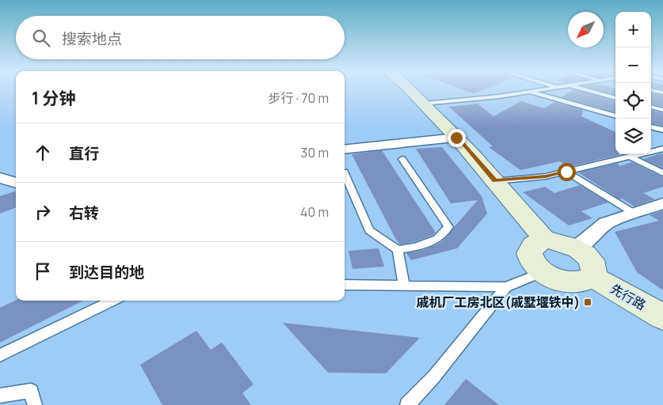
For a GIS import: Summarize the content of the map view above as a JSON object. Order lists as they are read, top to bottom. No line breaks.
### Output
{"streets":{"street":["先行路"]},"places":{"transit":["戚机厂工房北区(戚墅堰铁中)"]},"north":"bottom left","page":{"map_buttons":["+","−"],"search":"搜索地点","heading":["1 分钟","步行 · 70 m"],"list":[["直行","30 m"],["右转","40 m"],"到达目的地"]}}
